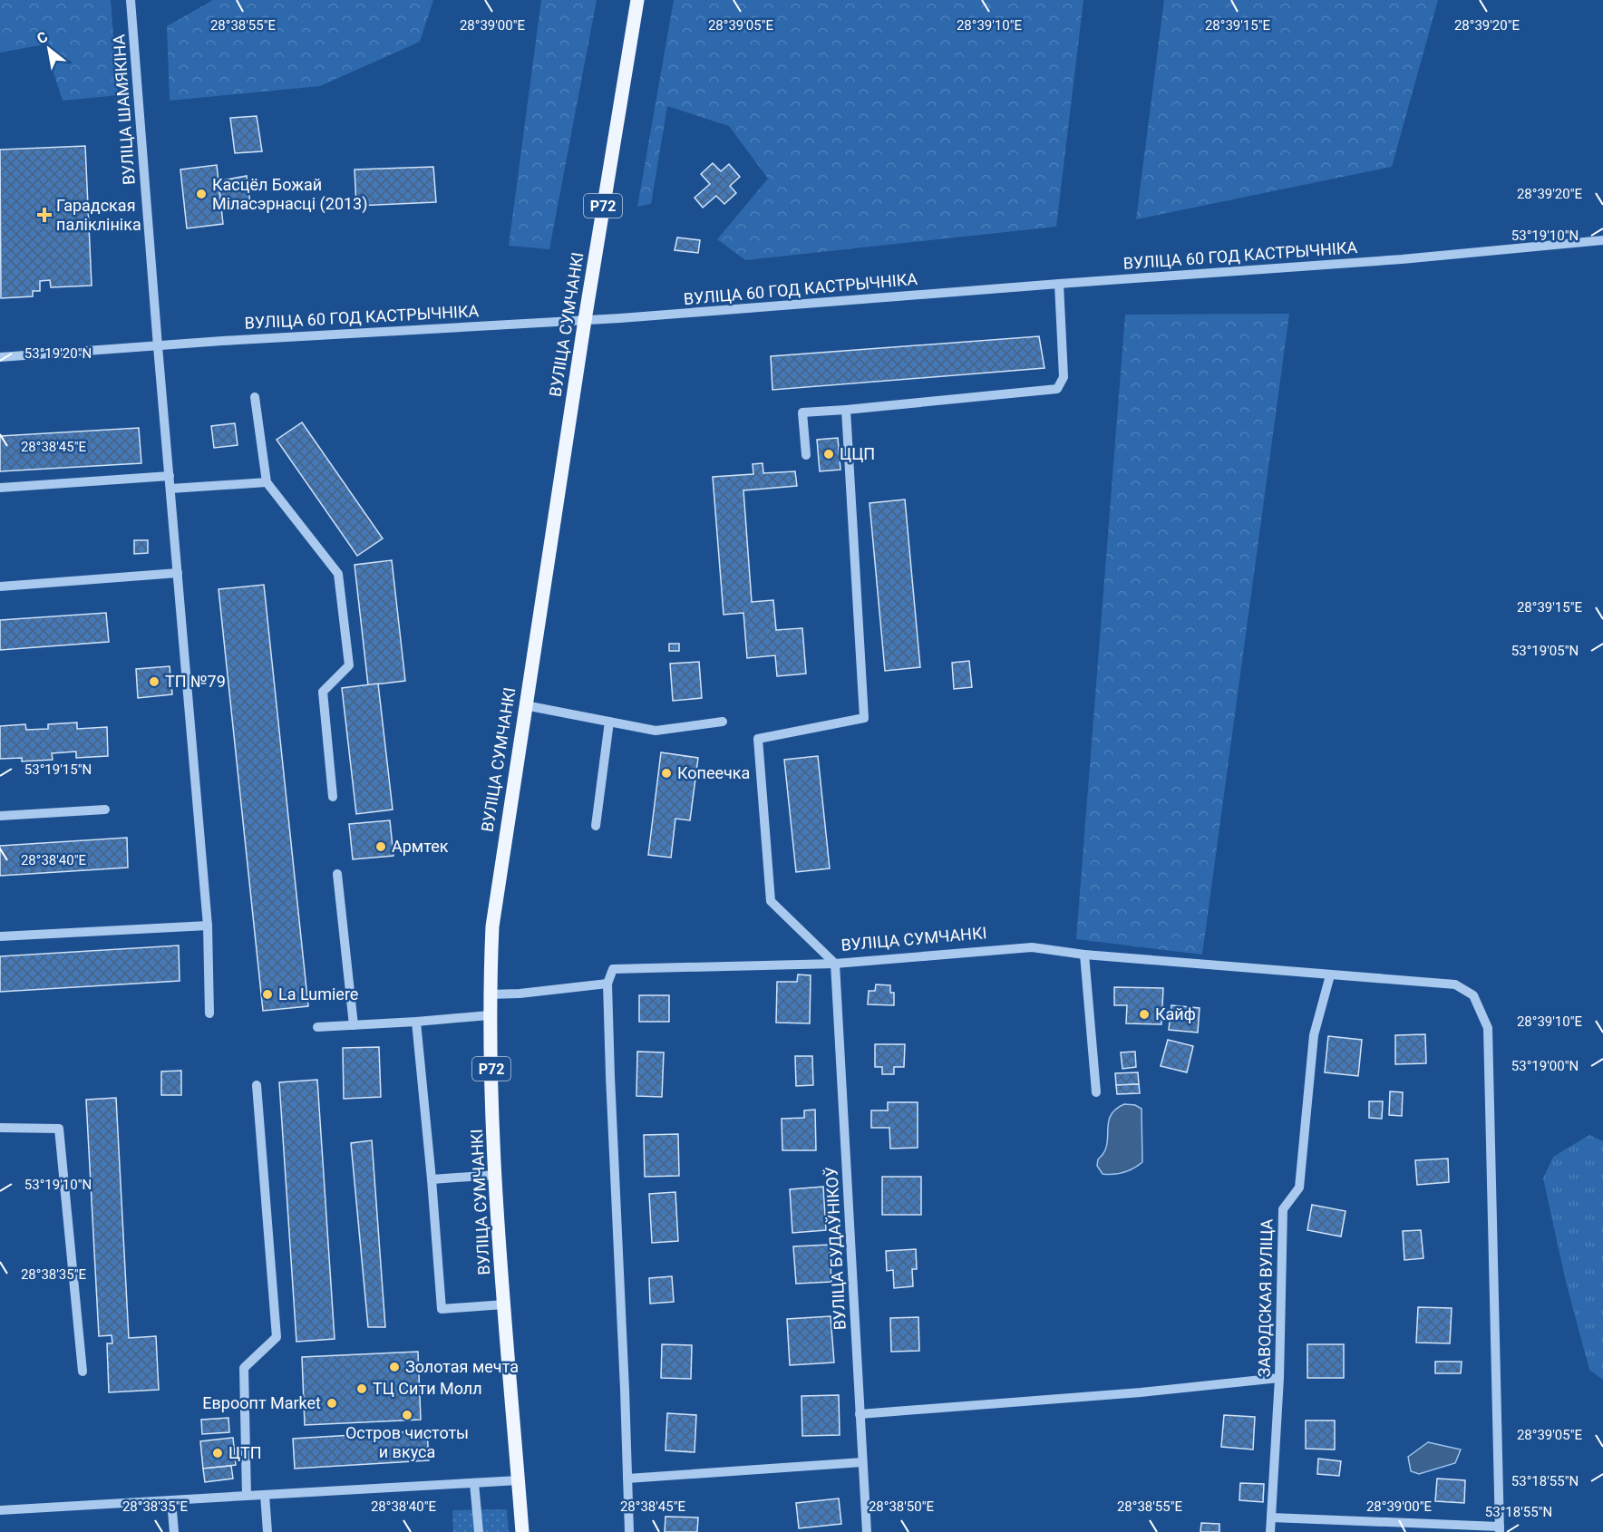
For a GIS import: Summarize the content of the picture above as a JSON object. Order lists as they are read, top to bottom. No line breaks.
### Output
{"streets":{"main road":["Р72","ВУЛІЦА СУМЧАНКІ"],"street":["ВУЛІЦА ШАМЯКІНА","ВУЛІЦА 60 ГОД КАСТРЫЧНІКА","ВУЛІЦА БУДАЎНІКОЎ","ЗАВОДСКАЯ ВУЛІЦА"]},"crossings":[["ВУЛІЦА ШАМЯКІНА","ВУЛІЦА 60 ГОД КАСТРЫЧНІКА"],["ВУЛІЦА 60 ГОД КАСТРЫЧНІКА","ВУЛІЦА СУМЧАНКІ"],["ВУЛІЦА СУМЧАНКІ","ВУЛІЦА БУДАЎНІКОЎ"],["ВУЛІЦА СУМЧАНКІ","ЗАВОДСКАЯ ВУЛІЦА"]],"places":{"other":["Касцёл Божай Міласэрнасці (2013)","ЦЦП","ТП №79","Копеечка","Армтек","La Lumiere","Кайф","Золотая мечта","ТЦ Сити Молл","Евроопт Market","Остров чистоты и вкуса","ЦТП"],"health":["Гарадская паліклініка"]},"north":"top left","coordinates":["28°39'15\"E","28°39'20\"E","28°38'55\"E","28°39'00\"E","28°39'05\"E","28°39'10\"E","53°19'10\"N","53°19'20\"N","28°38'45\"E","53°19'05\"N","53°19'15\"N","28°38'40\"E","53°19'00\"N","28°38'35\"E","53°18'55\"N","28°38'50\"E"]}
